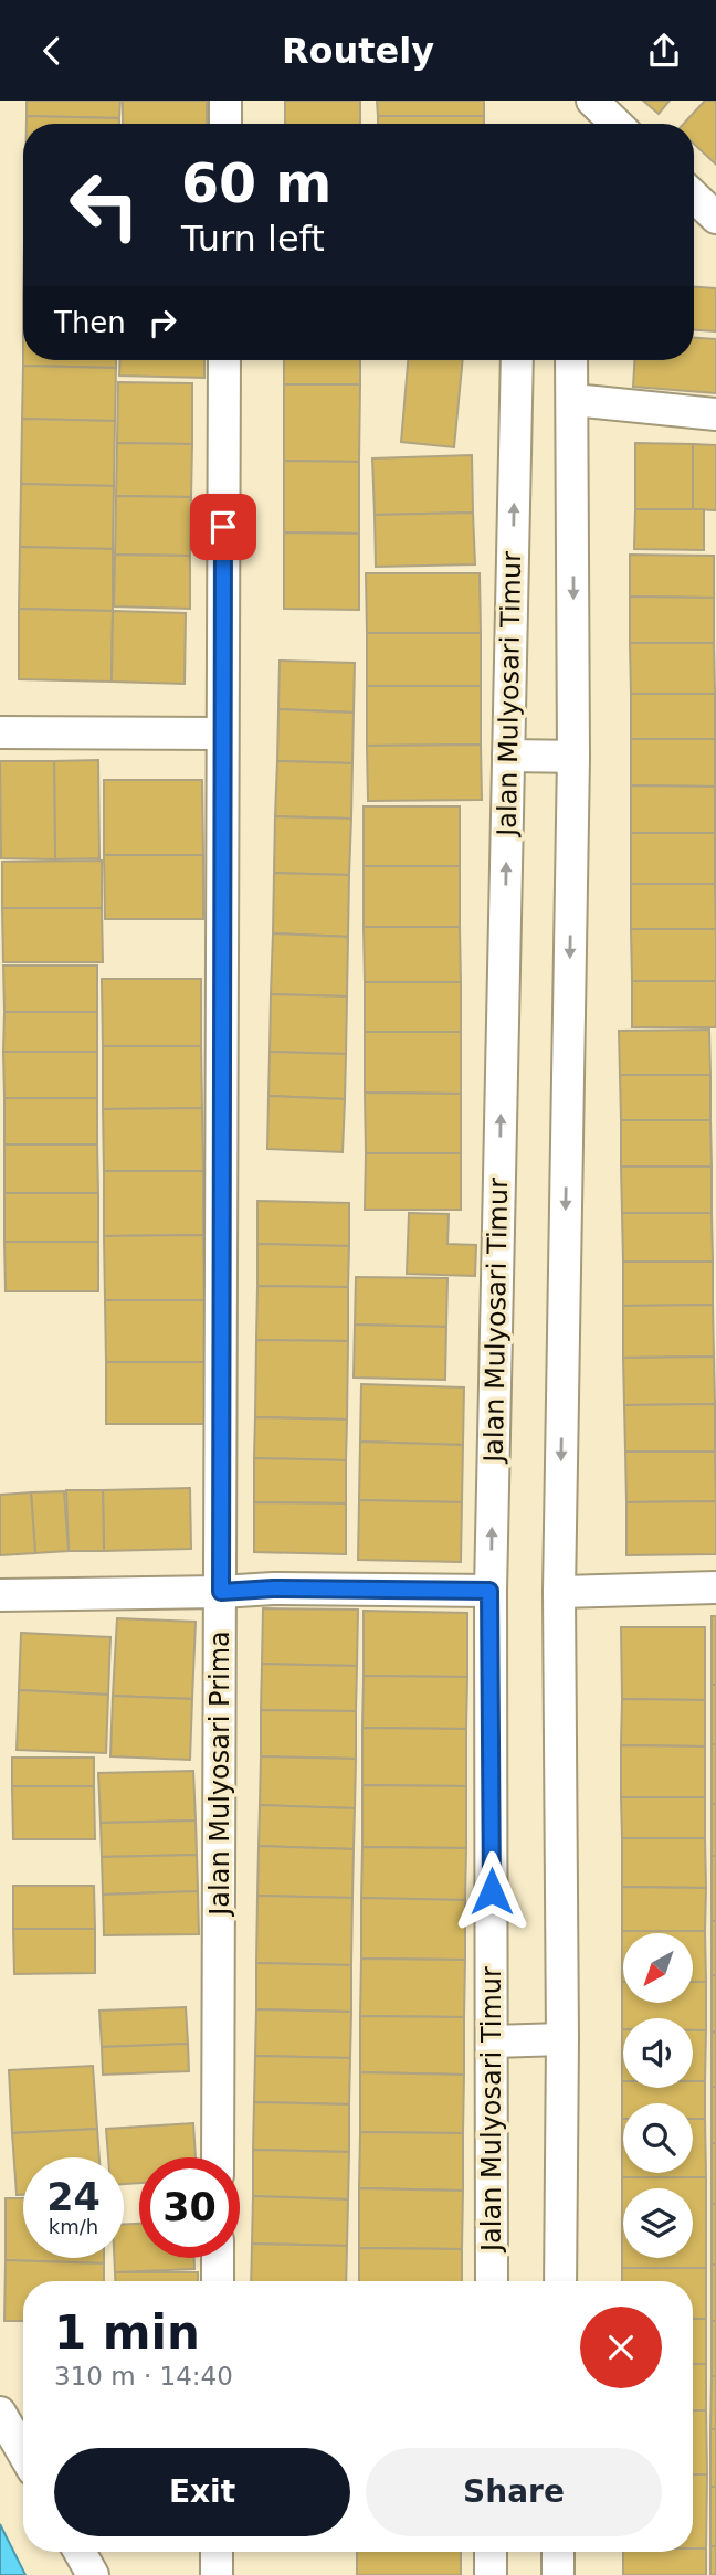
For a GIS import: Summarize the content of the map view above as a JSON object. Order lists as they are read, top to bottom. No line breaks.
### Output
{"streets":{"street":["Jalan Mulyosari Timur","Jalan Mulyosari Prima"]},"north":"bottom left","page":{"header":"Routely","turn":["60 m","Turn left"],"then":"Then","speed":"24 km/h","limit":"30","heading":["1 min","310 m · 14:40"],"buttons":["Exit","Share"]}}
